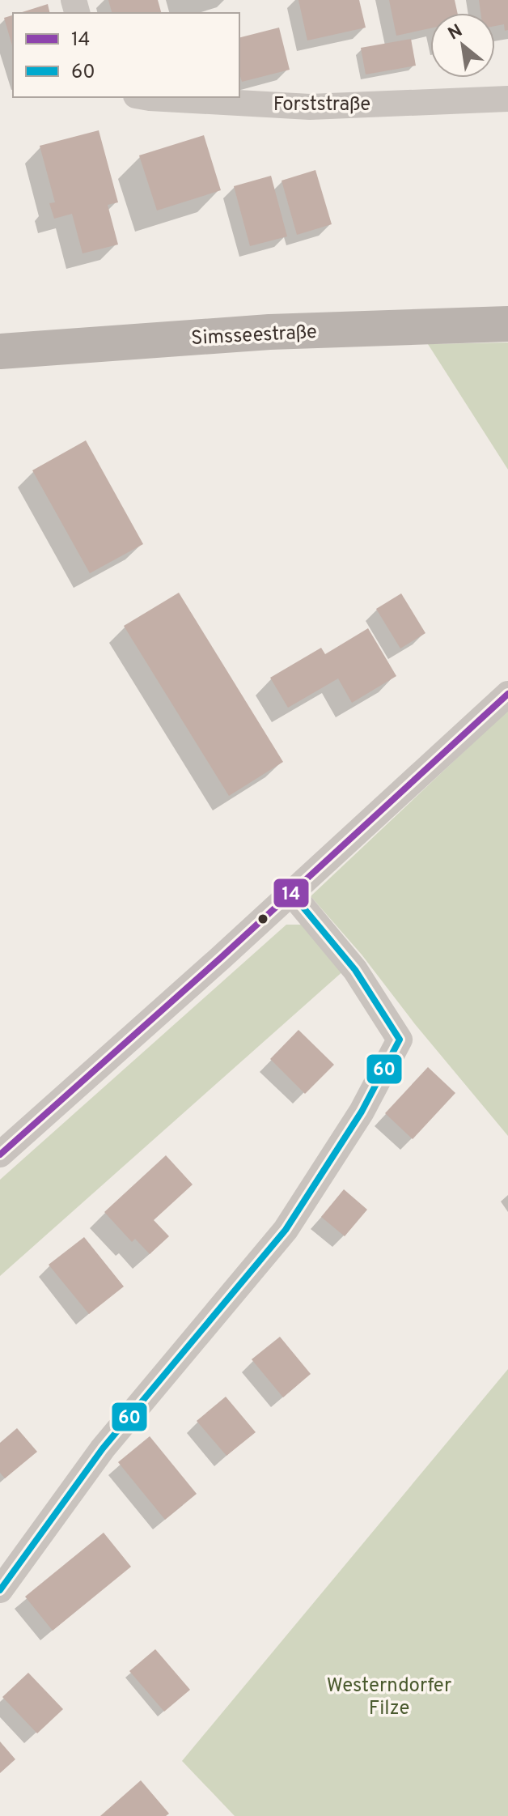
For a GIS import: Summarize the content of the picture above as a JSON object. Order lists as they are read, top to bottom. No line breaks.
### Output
{"streets":{"main road":["Simsseestraße"],"street":["Forststraße"]},"parks":["Westerndorfer Filze"],"lines":["transit line 14","transit line 60"],"legend":["14","60"],"north":"top left"}
